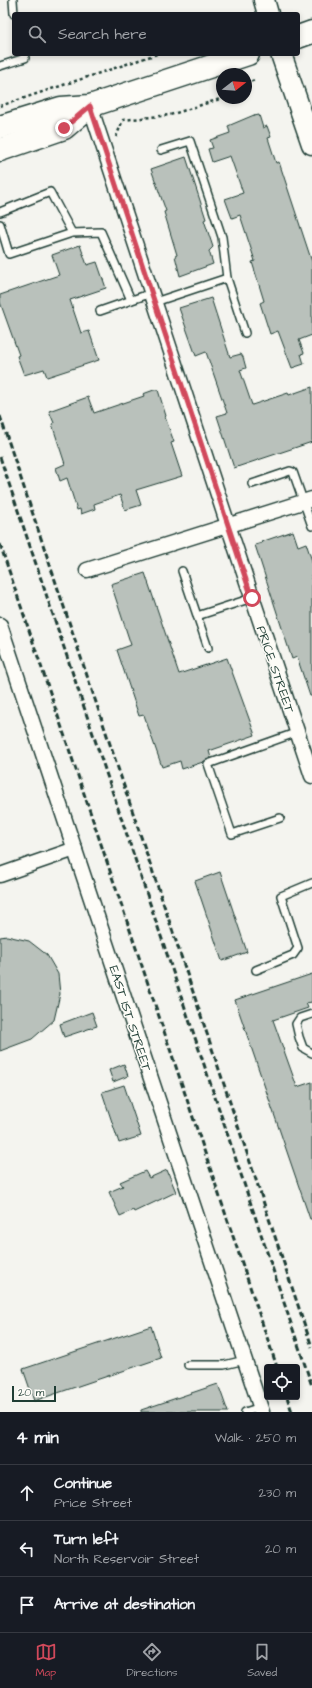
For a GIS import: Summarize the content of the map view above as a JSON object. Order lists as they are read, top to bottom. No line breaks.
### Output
{"streets":{"street":["PRICE STREET","EAST 1ST STREET"]},"scale_bar":"20 m","north":"right","page":{"search":"Search here","scale":"20 m","heading":["4 min","Walk · 250 m"],"list":[["Continue","Price Street","230 m"],["Turn left","North Reservoir Street","20 m"],"Arrive at destination"],"nav":["Map","Directions","Saved"]}}
